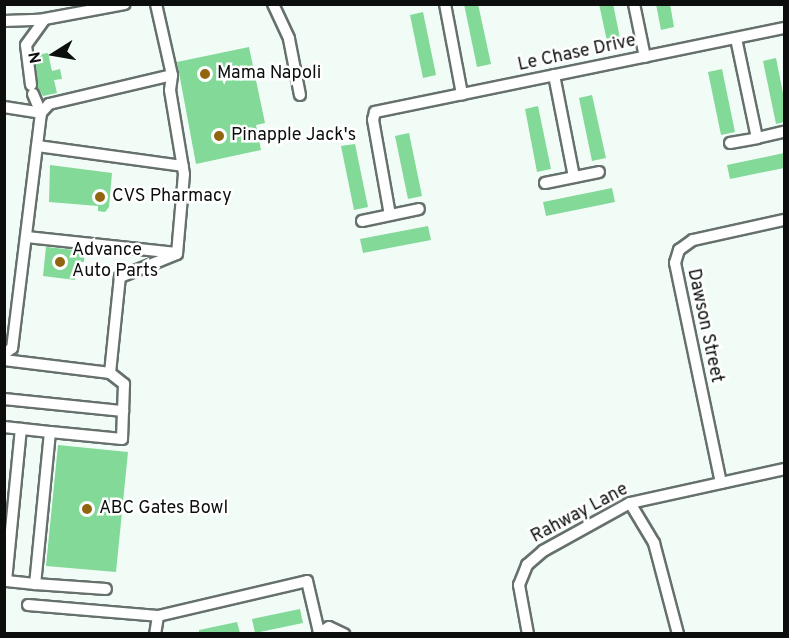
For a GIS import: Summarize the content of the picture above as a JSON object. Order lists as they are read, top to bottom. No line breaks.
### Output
{"streets":{"street":["Le Chase Drive","Dawson Street","Rahway Lane"]},"crossings":[["Dawson Street","Rahway Lane"]],"places":["Mama Napoli","Pinapple Jack's","CVS Pharmacy","Advance Auto Parts","ABC Gates Bowl"],"north":"left"}
